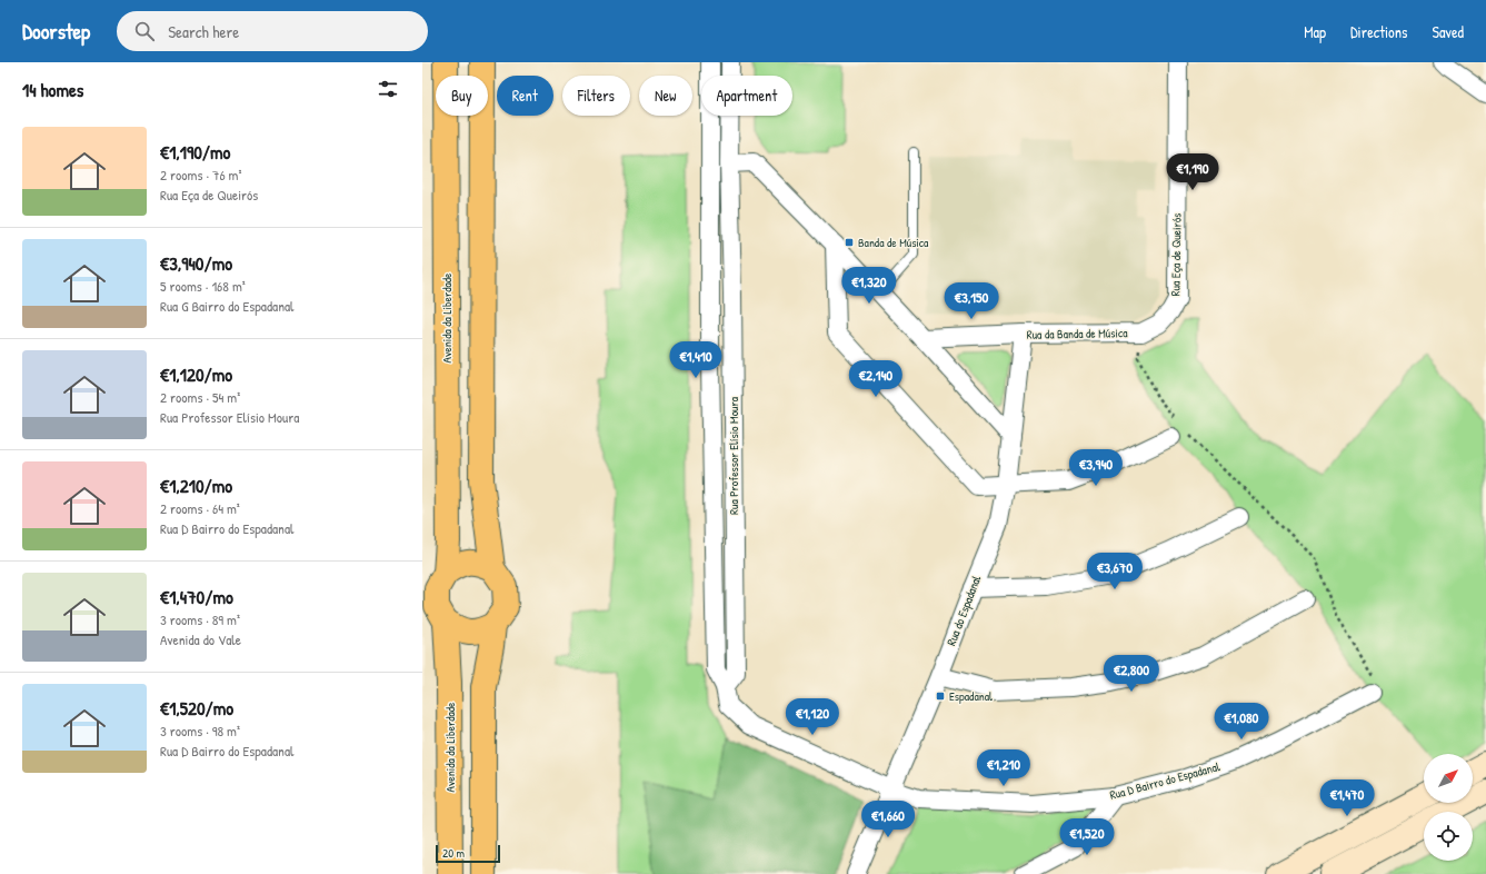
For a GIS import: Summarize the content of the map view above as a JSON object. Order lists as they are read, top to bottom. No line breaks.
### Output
{"streets":{"main road":["Avenida da Liberdade"],"street":["Rua Eça de Queirós","Rua da Banda de Música","Rua Professor Elísio Moura","Rua do Espadanal","Rua D Bairro do Espadanal"]},"crossings":[["Rua Eça de Queirós","Rua da Banda de Música"],["Rua da Banda de Música","Rua do Espadanal"],["Rua Professor Elísio Moura","Rua do Espadanal"],["Rua Professor Elísio Moura","Rua D Bairro do Espadanal"],["Rua do Espadanal","Rua D Bairro do Espadanal"]],"places":{"transit":["Banda de Música","Espadanal"]},"scale_bar":"20 m","north":"top right","page":{"header":"Doorstep","search":"Search here","nav":["Map","Directions","Saved"],"heading":"14 homes","chip":["Buy","Rent","Filters","New","Apartment"],"list":[{"name":"€1,190/mo","note":"2 rooms · 76 m² · Rua Eça de Queirós"},{"name":"€3,940/mo","note":"5 rooms · 168 m² · Rua G Bairro do Espadanal"},{"name":"€1,120/mo","note":"2 rooms · 54 m² · Rua Professor Elísio Moura"},{"name":"€1,210/mo","note":"2 rooms · 64 m² · Rua D Bairro do Espadanal"},{"name":"€1,470/mo","note":"3 rooms · 89 m² · Avenida do Vale"},{"name":"€1,520/mo","note":"3 rooms · 98 m² · Rua D Bairro do Espadanal"}],"price":["€1,190","€1,320","€3,150","€1,410","€2,140","€3,940","€3,670","€2,800","€1,120","€1,080","€1,210","€1,470","€1,660","€1,520"],"scale":"20 m"}}
